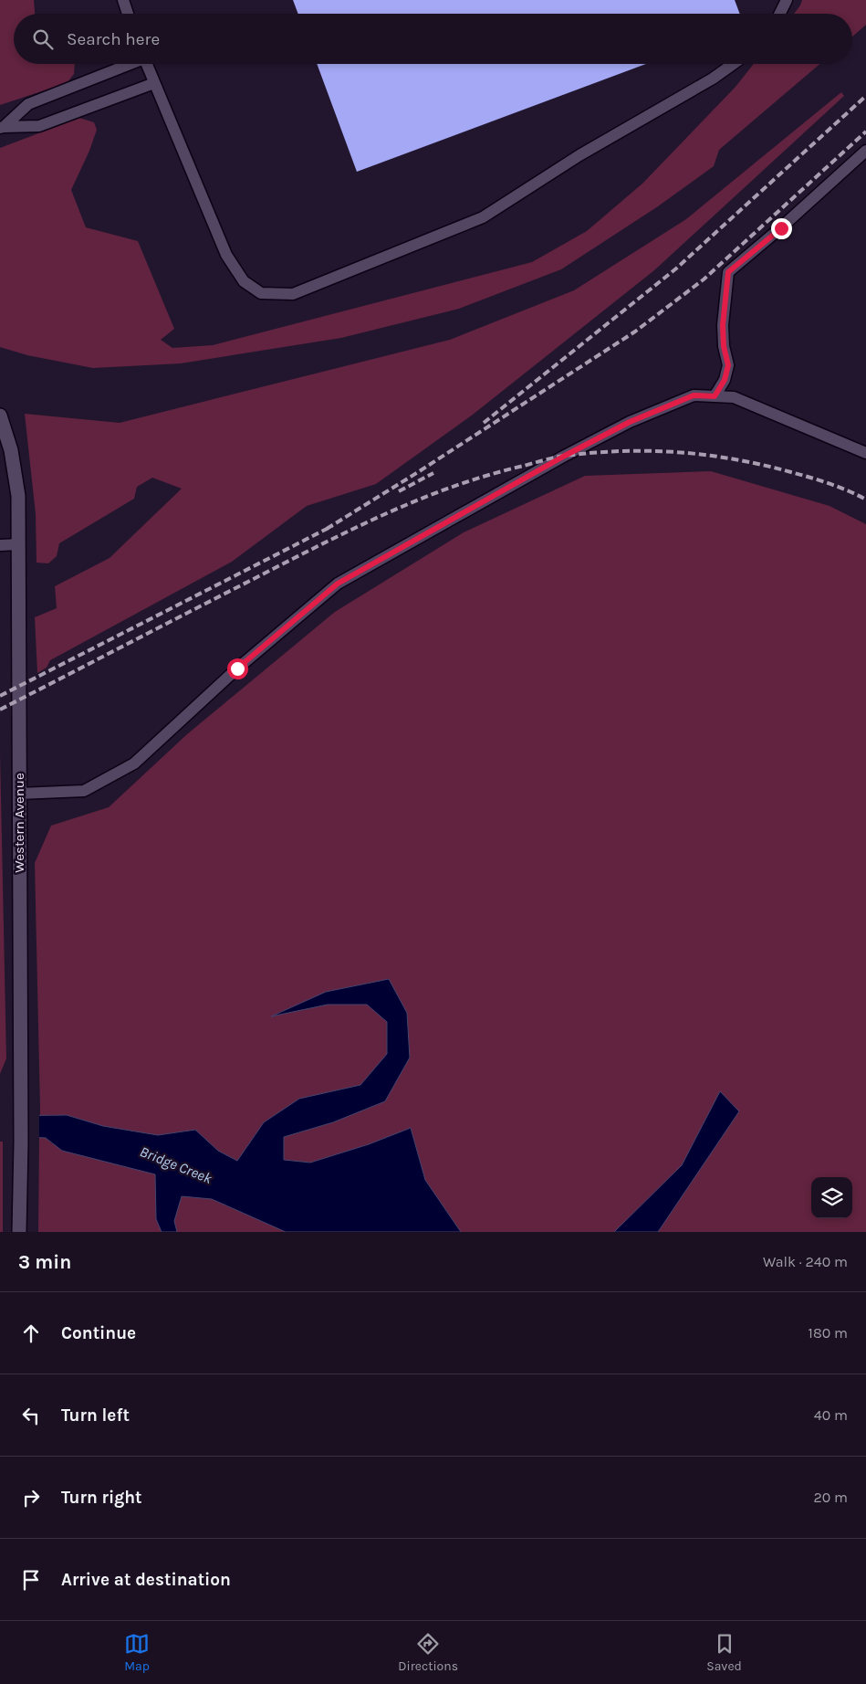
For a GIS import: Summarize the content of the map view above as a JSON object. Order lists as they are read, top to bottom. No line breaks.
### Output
{"streets":{"street":["Western Avenue"]},"water":["Bridge Creek"],"page":{"search":"Search here","heading":["3 min","Walk · 240 m"],"list":[["Continue","180 m"],["Turn left","40 m"],["Turn right","20 m"],"Arrive at destination"],"nav":["Map","Directions","Saved"]}}
